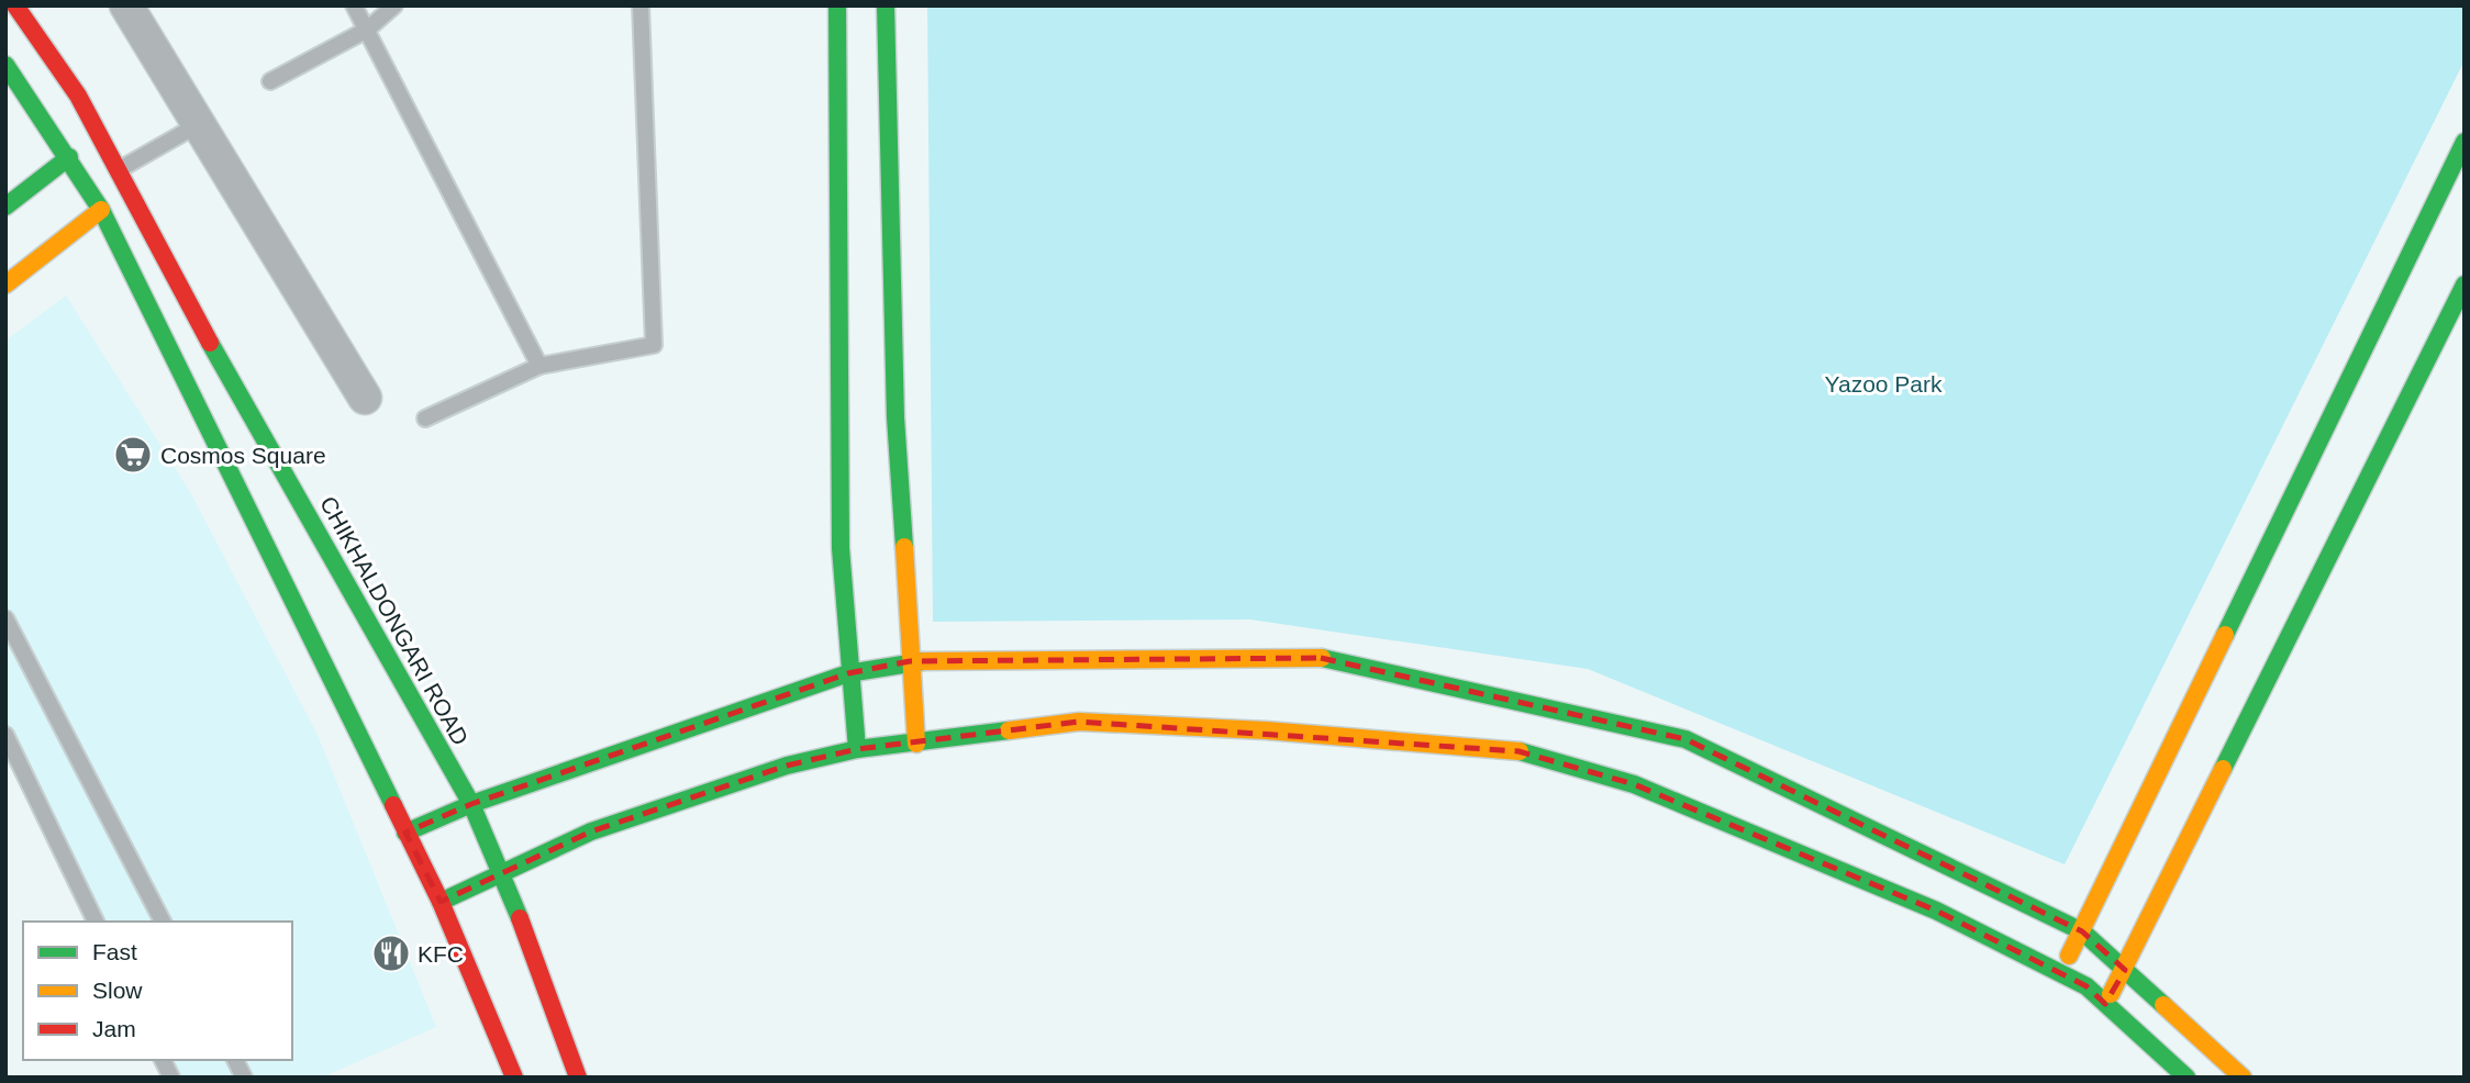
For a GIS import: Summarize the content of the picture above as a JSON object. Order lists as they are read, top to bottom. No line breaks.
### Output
{"streets":{"street":["CHIKHALDONGARI ROAD"]},"parks":["Yazoo Park"],"places":{"supermarket":["Cosmos Square"],"restaurant":["KFC"]},"legend":["Fast","Slow","Jam"]}
